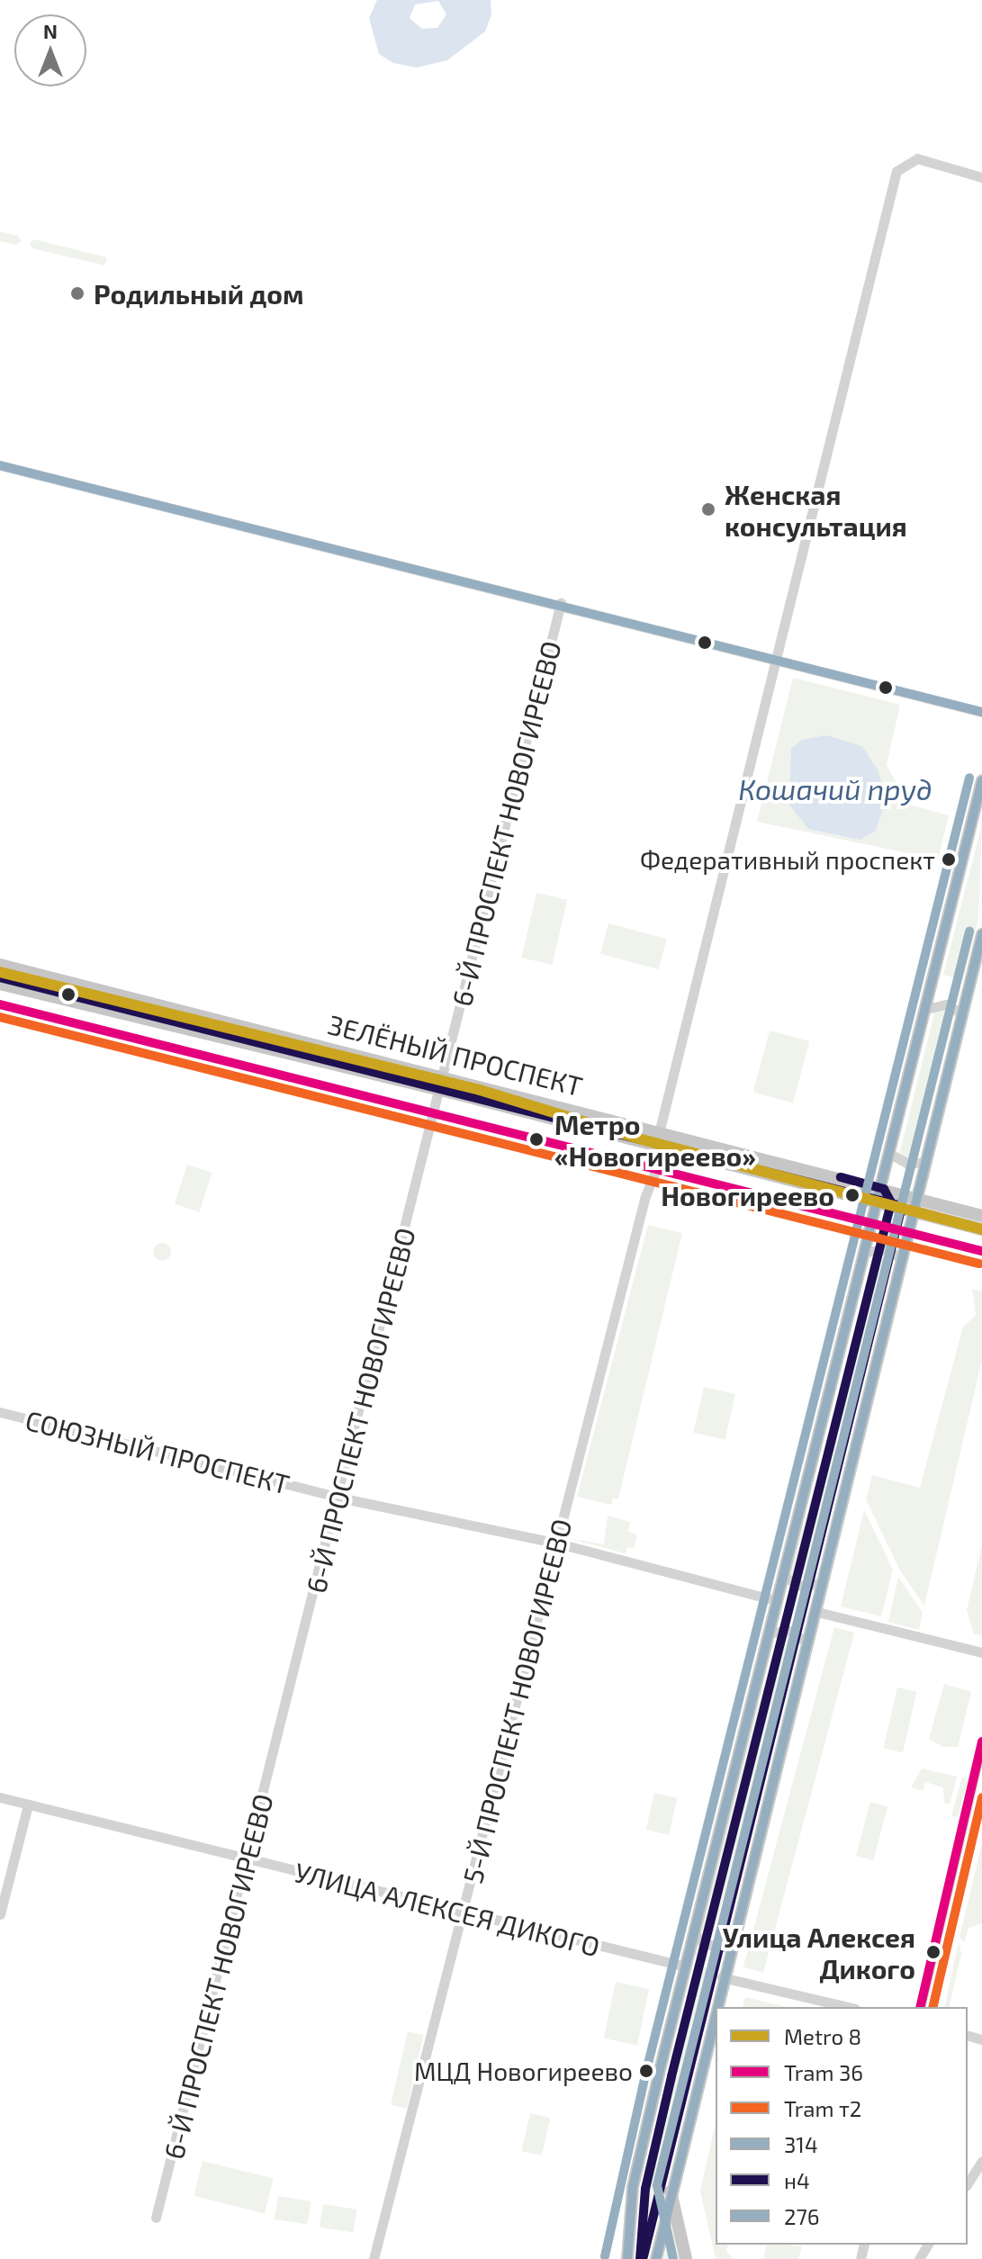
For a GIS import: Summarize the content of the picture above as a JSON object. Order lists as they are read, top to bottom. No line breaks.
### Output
{"streets":{"main road":["ЗЕЛЁНЫЙ ПРОСПЕКТ"],"street":["6-Й ПРОСПЕКТ НОВОГИРЕЕВО","СОЮЗНЫЙ ПРОСПЕКТ","5-Й ПРОСПЕКТ НОВОГИРЕЕВО","УЛИЦА АЛЕКСЕЯ ДИКОГО"]},"crossings":[["6-Й ПРОСПЕКТ НОВОГИРЕЕВО","ЗЕЛЁНЫЙ ПРОСПЕКТ"],["6-Й ПРОСПЕКТ НОВОГИРЕЕВО","СОЮЗНЫЙ ПРОСПЕКТ"],["6-Й ПРОСПЕКТ НОВОГИРЕЕВО","УЛИЦА АЛЕКСЕЯ ДИКОГО"],["ЗЕЛЁНЫЙ ПРОСПЕКТ","5-Й ПРОСПЕКТ НОВОГИРЕЕВО"],["СОЮЗНЫЙ ПРОСПЕКТ","5-Й ПРОСПЕКТ НОВОГИРЕЕВО"],["5-Й ПРОСПЕКТ НОВОГИРЕЕВО","УЛИЦА АЛЕКСЕЯ ДИКОГО"]],"water":["Кошачий пруд"],"places":["Родильный дом","Женская консультация","Федеративный проспект","Метро «Новогиреево»","Новогиреево","Улица Алексея Дикого","МЦД Новогиреево"],"lines":["transit line 314","transit line 276","metro line 8","transit line н4","tram line 36","tram line т2"],"legend":["Metro 8","Tram 36","Tram т2","314","н4","276"],"north":"top"}
